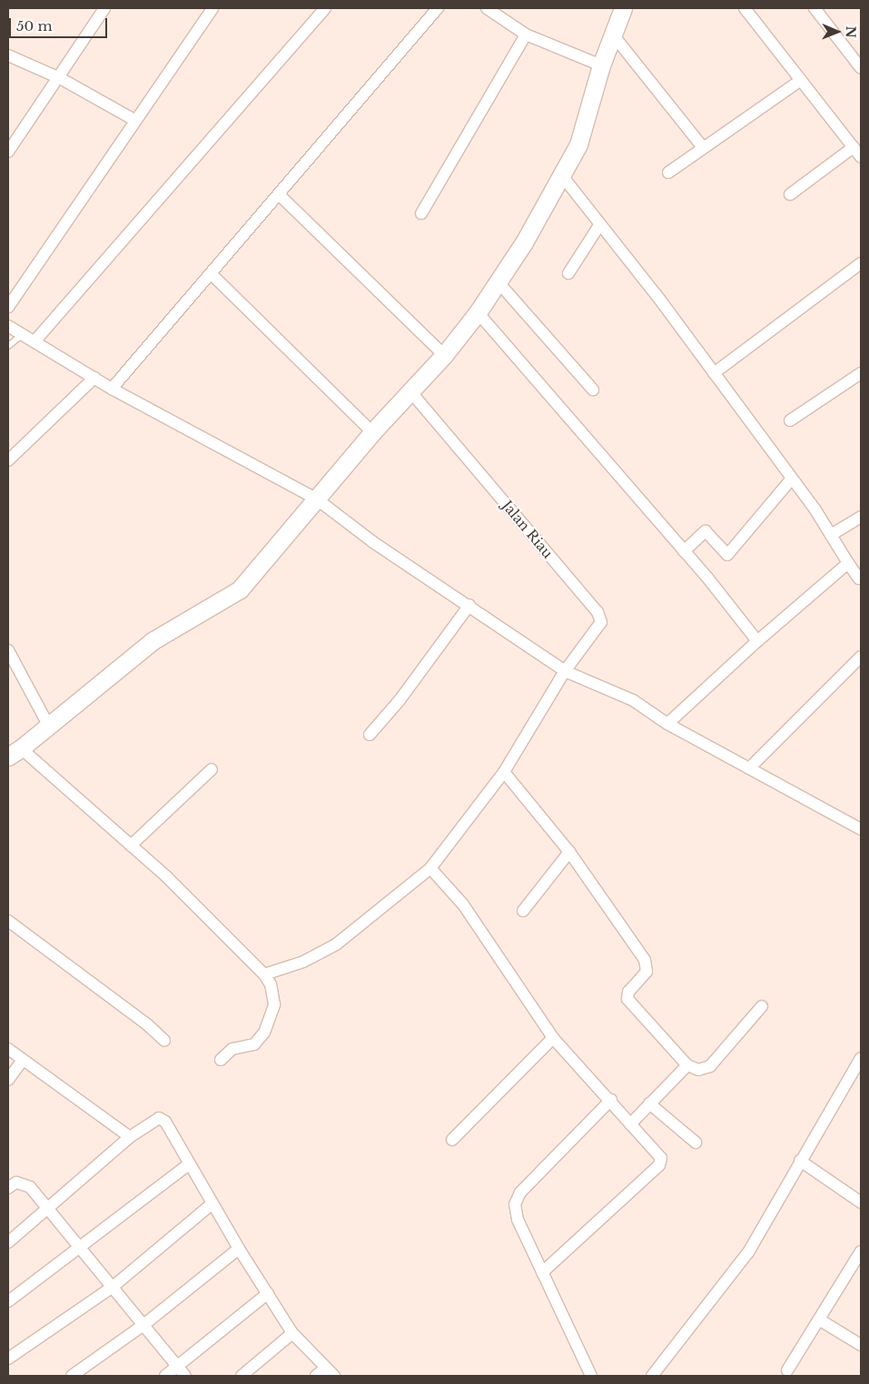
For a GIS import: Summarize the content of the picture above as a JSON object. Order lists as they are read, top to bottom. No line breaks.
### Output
{"streets":{"street":["Jalan Riau"]},"scale_bar":"50 m","north":"right"}
